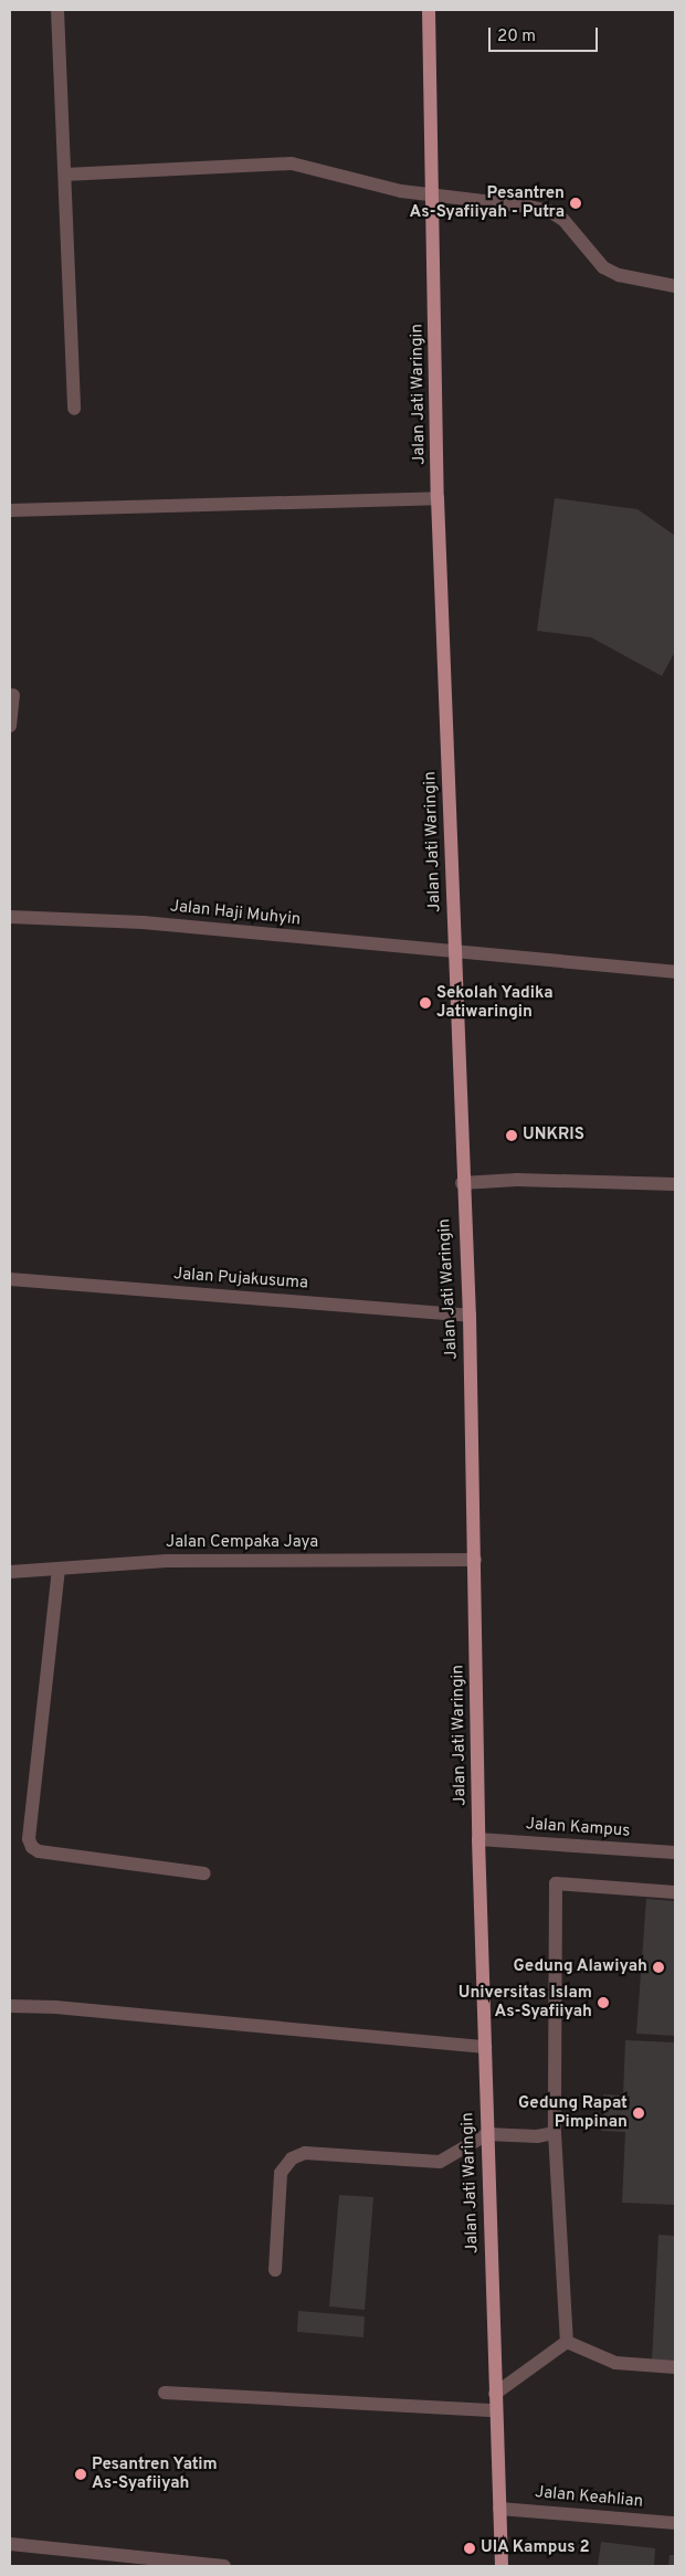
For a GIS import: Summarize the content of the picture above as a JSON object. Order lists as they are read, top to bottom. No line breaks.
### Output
{"streets":{"main road":["Jalan Jati Waringin"],"street":["Jalan Haji Muhyin","Jalan Pujakusuma","Jalan Cempaka Jaya","Jalan Kampus","Jalan Keahlian"]},"crossings":[["Jalan Jati Waringin","Jalan Haji Muhyin"],["Jalan Jati Waringin","Jalan Pujakusuma"],["Jalan Jati Waringin","Jalan Cempaka Jaya"],["Jalan Jati Waringin","Jalan Kampus"],["Jalan Jati Waringin","Jalan Keahlian"]],"places":["Pesantren As-Syafiiyah - Putra","Sekolah Yadika Jatiwaringin","UNKRIS","Gedung Alawiyah","Universitas Islam As-Syafiiyah","Gedung Rapat Pimpinan","Pesantren Yatim As-Syafiiyah","UIA Kampus 2"],"scale_bar":"20 m"}
